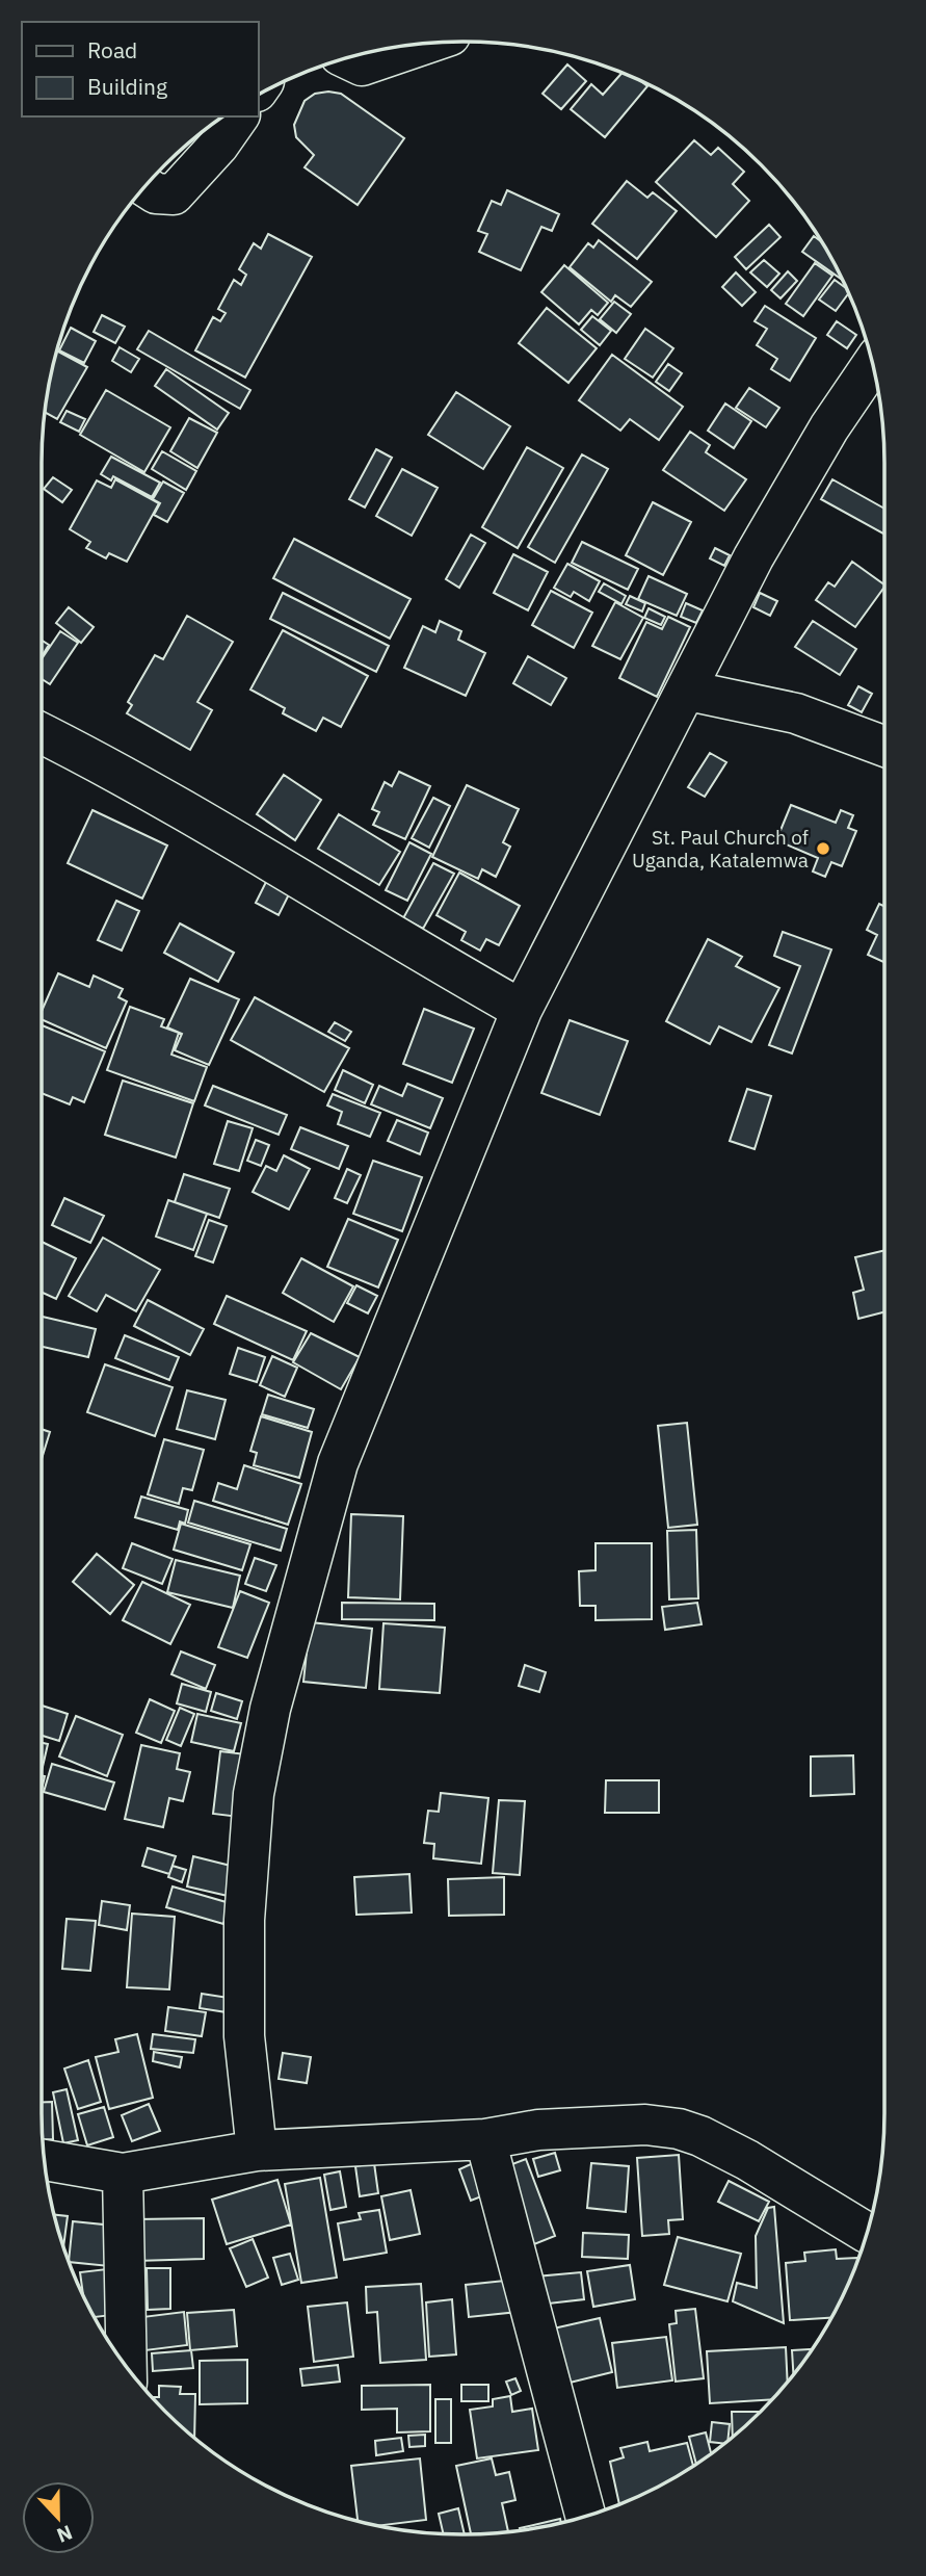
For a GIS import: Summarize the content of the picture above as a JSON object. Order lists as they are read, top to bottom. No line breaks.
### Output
{"places":["St. Paul Church of Uganda, Katalemwa"],"legend":["Road","Building"],"north":"bottom"}
